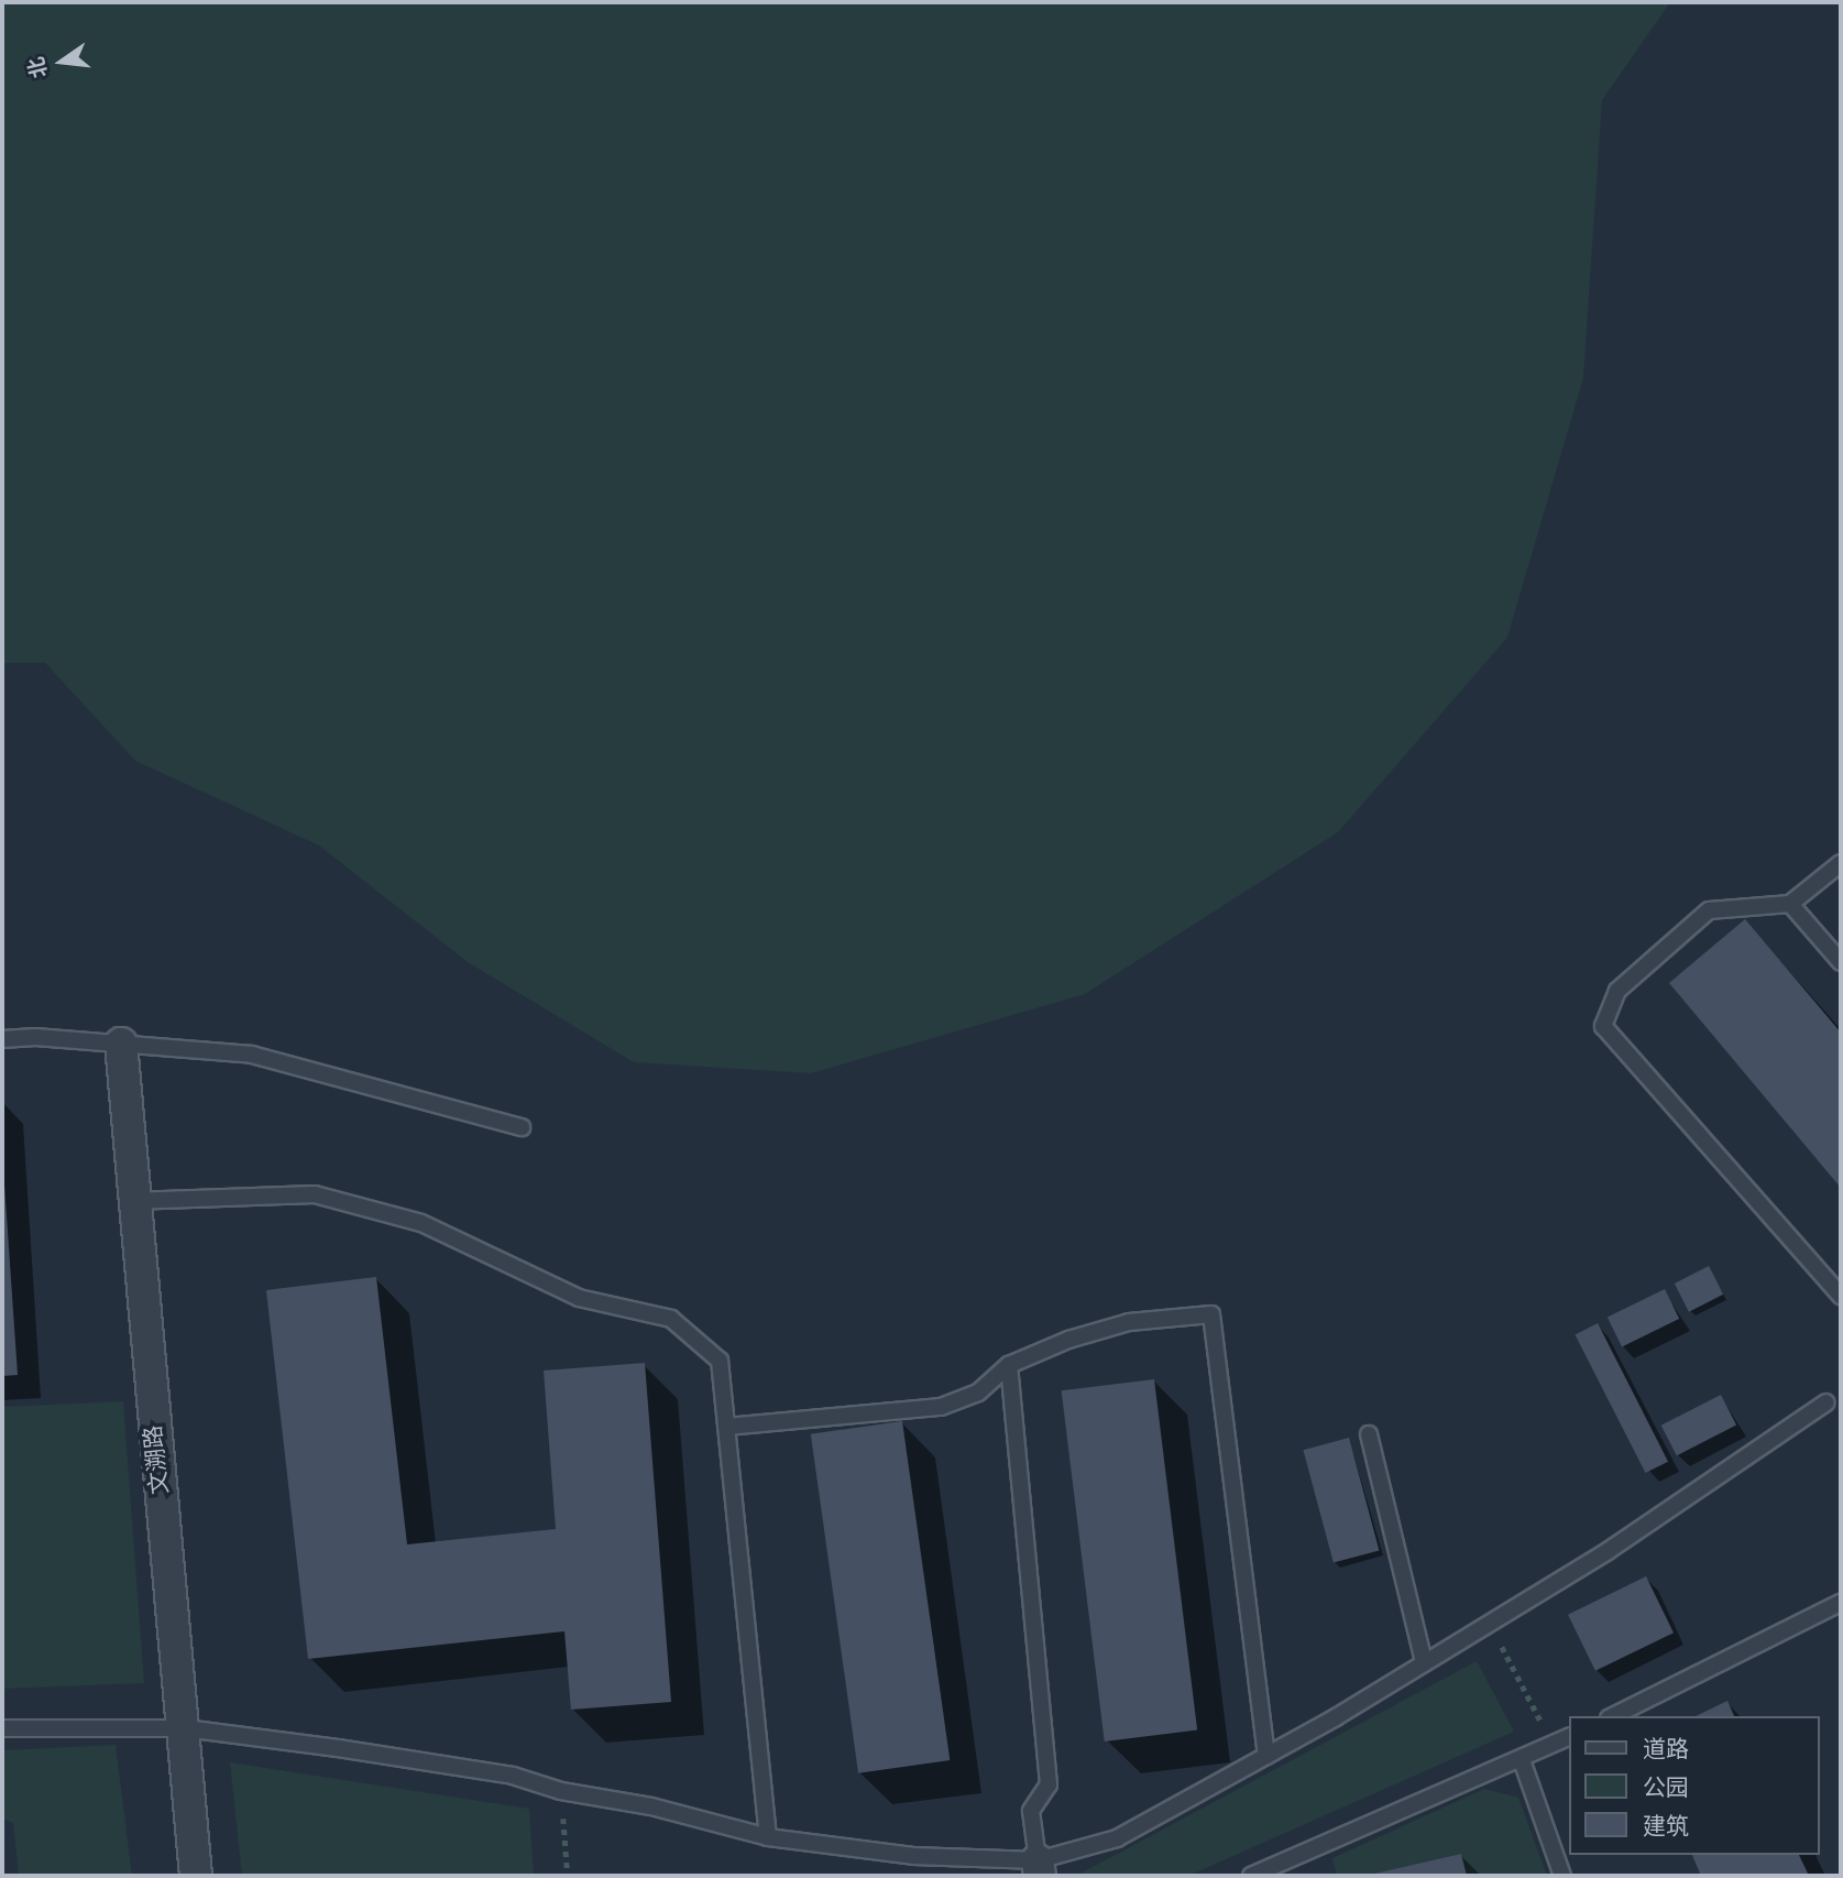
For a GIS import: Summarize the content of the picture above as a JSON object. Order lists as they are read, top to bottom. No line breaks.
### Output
{"streets":{"street":["文溯路"]},"legend":["道路","公园","建筑"],"north":"left"}
